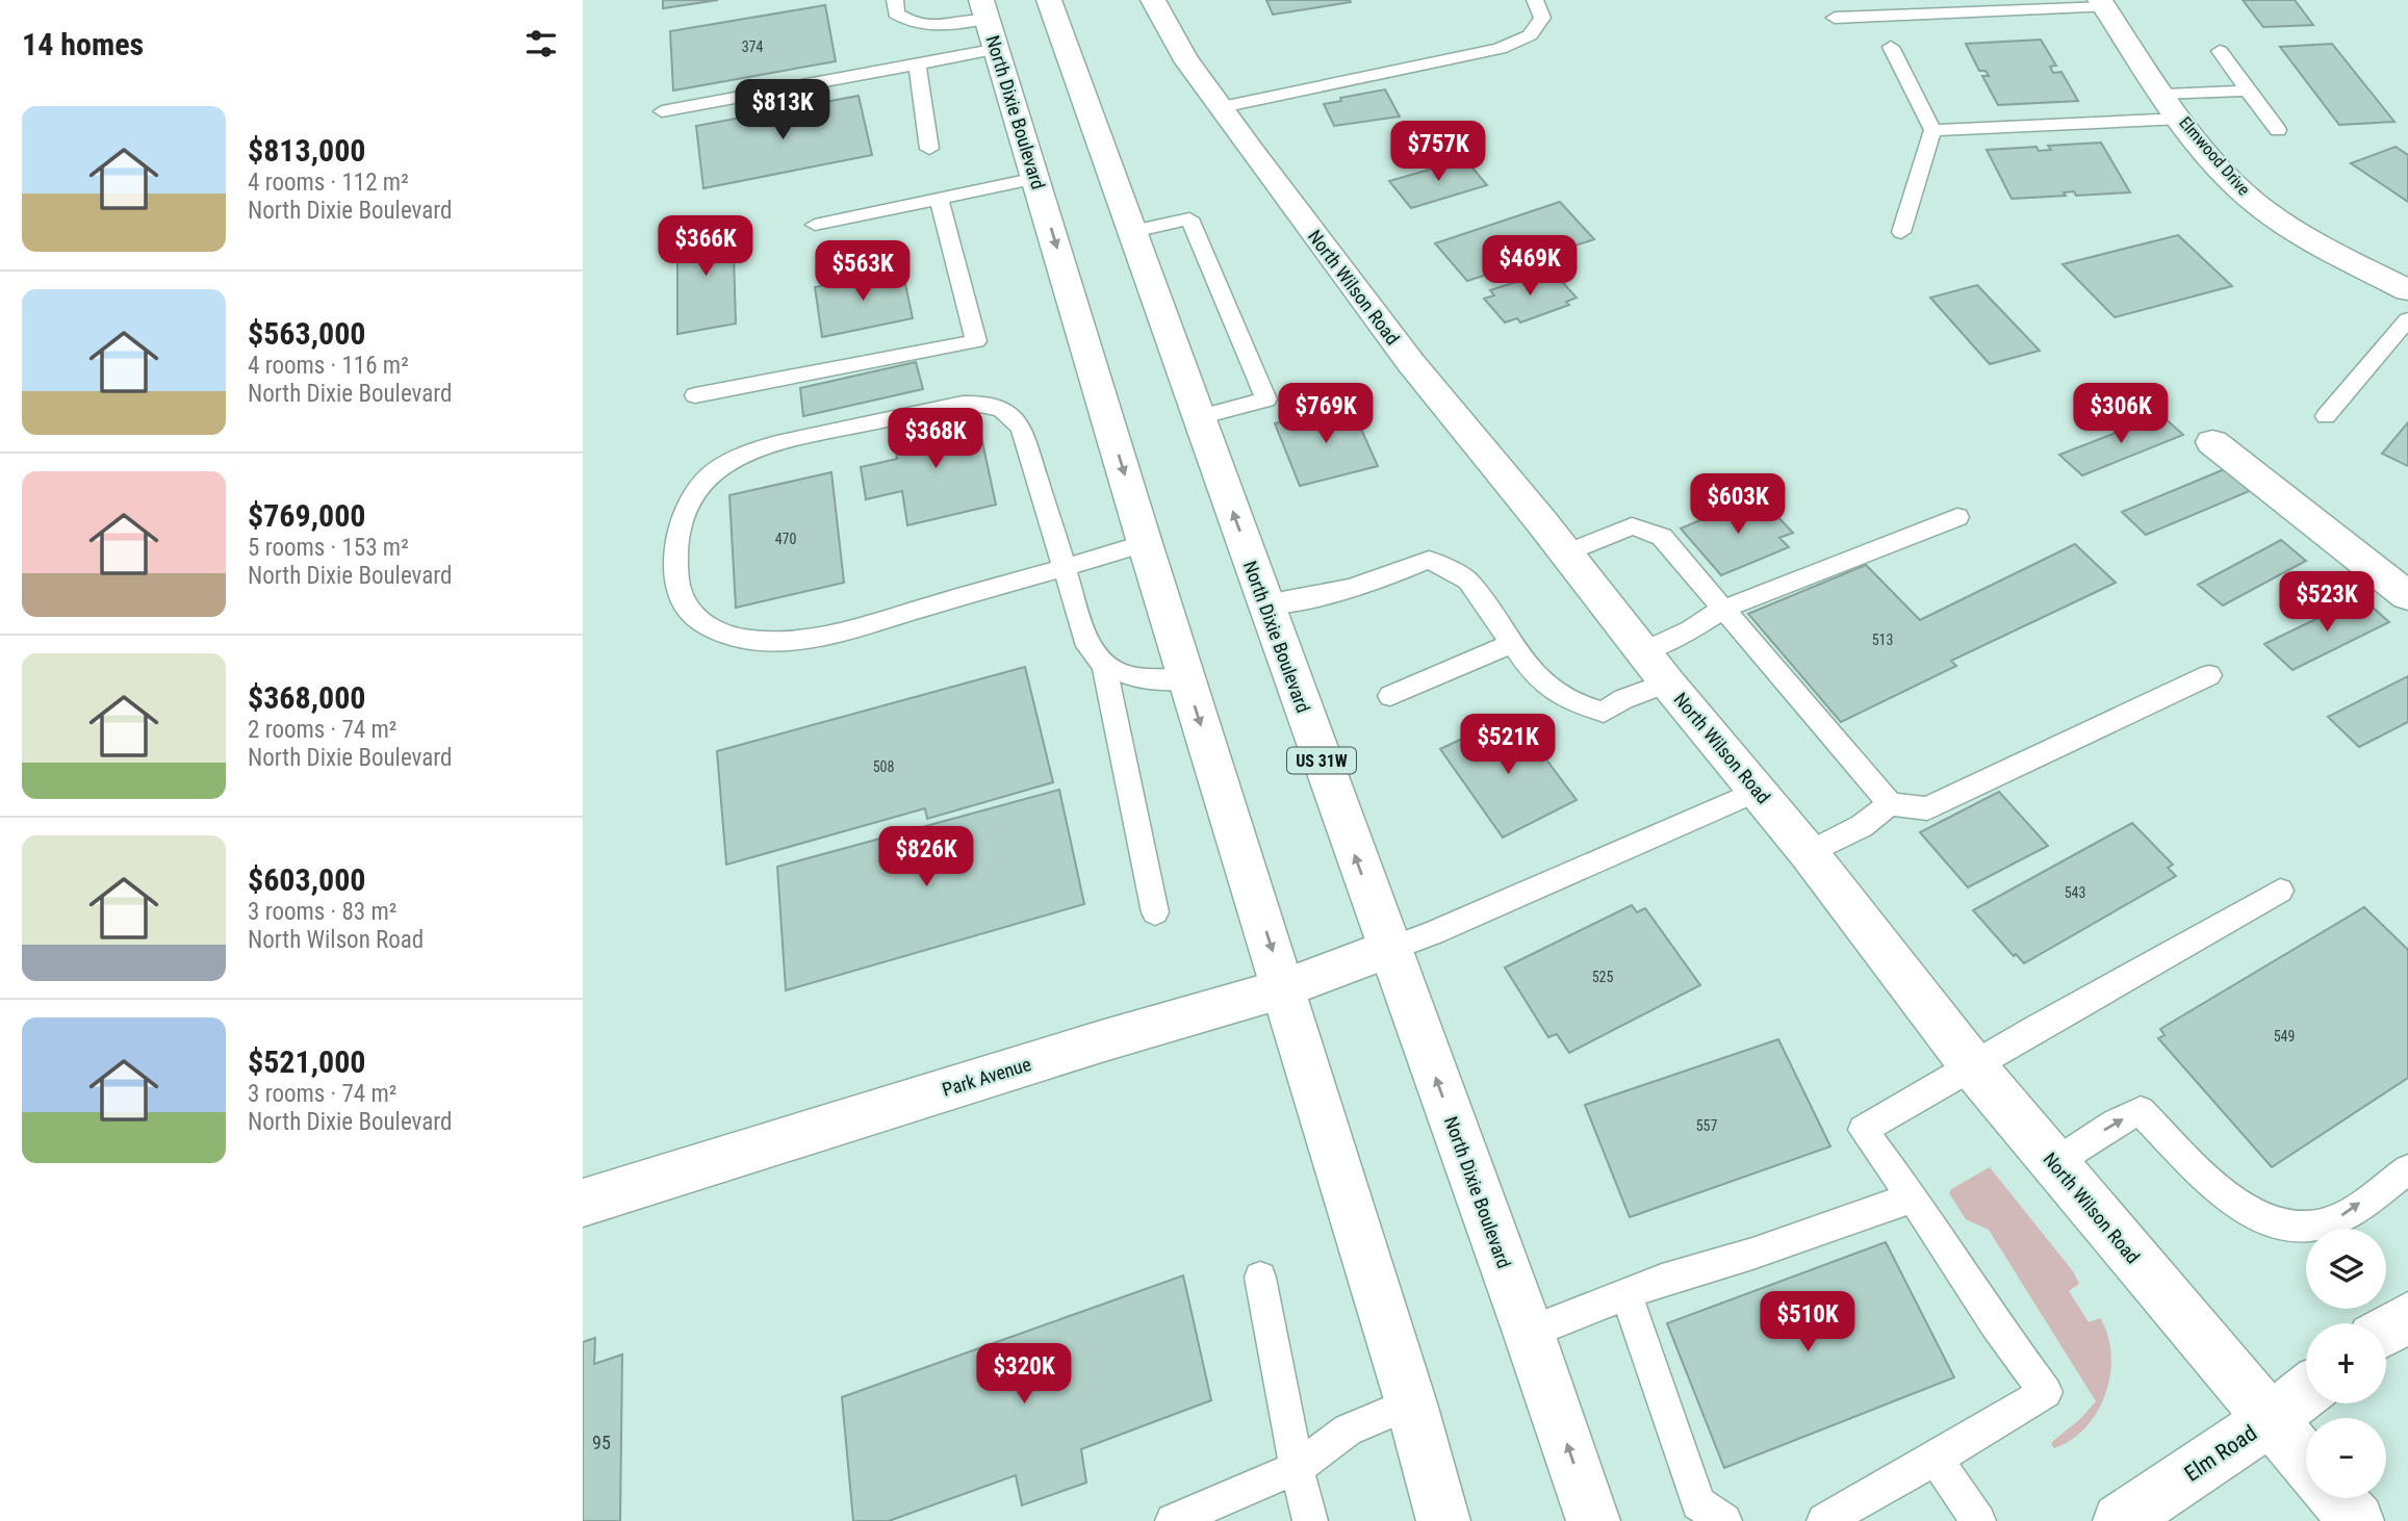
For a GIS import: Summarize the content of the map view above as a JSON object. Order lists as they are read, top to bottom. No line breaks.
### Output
{"streets":{"main road":["North Dixie Boulevard","Elmwood Drive","North Wilson Road","US 31W","Park Avenue","Elm Road"]},"crossings":[["North Dixie Boulevard","Park Avenue"],["North Wilson Road","Elm Road"]],"house_numbers":["374","470","513","508","543","525","549","557","95"],"page":{"heading":"14 homes","price":["$813K","$757K","$366K","$469K","$563K","$769K","$306K","$368K","$603K","$523K","$521K","$826K","$510K","$320K"],"list":[{"name":"$813,000","note":"4 rooms · 112 m² · North Dixie Boulevard"},{"name":"$563,000","note":"4 rooms · 116 m² · North Dixie Boulevard"},{"name":"$769,000","note":"5 rooms · 153 m² · North Dixie Boulevard"},{"name":"$368,000","note":"2 rooms · 74 m² · North Dixie Boulevard"},{"name":"$603,000","note":"3 rooms · 83 m² · North Wilson Road"},{"name":"$521,000","note":"3 rooms · 74 m² · North Dixie Boulevard"}],"map_buttons":["+","−"]}}
